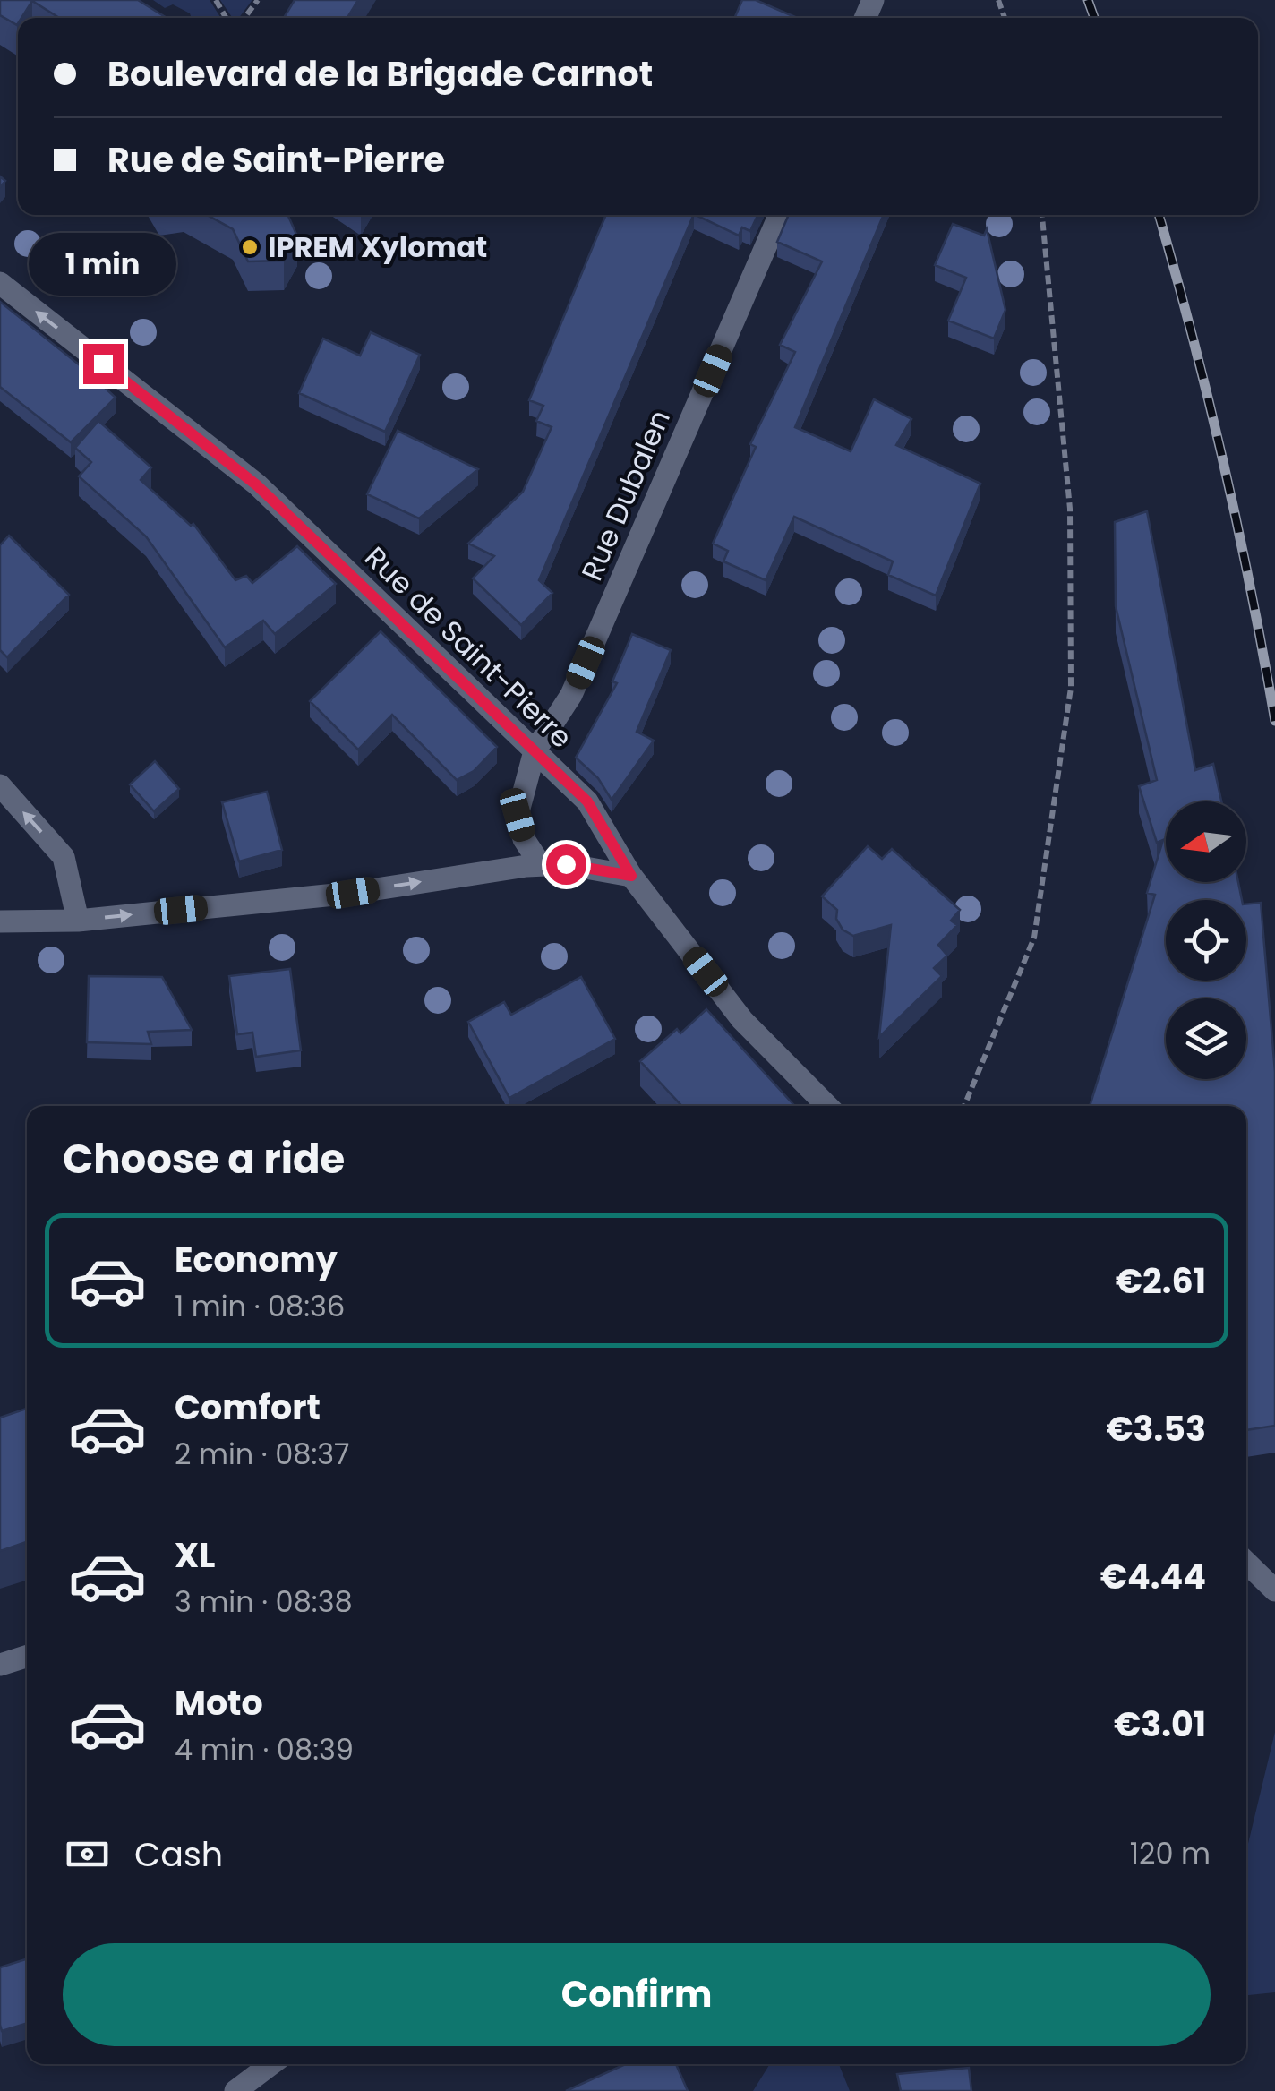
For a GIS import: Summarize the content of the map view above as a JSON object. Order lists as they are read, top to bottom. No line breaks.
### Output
{"streets":{"street":["Rue Dubalen","Rue de Saint-Pierre"]},"crossings":[["Rue Dubalen","Rue de Saint-Pierre"]],"one_way":["Rue de Saint-Pierre"],"places":["IPREM Xylomat"],"north":"left","page":{"banner":["Boulevard de la Brigade Carnot","Rue de Saint-Pierre"],"bubble":"1 min","heading":"Choose a ride","list":[{"name":"Economy","note":"1 min · 08:36","value":"€2.61"},{"name":"Comfort","note":"2 min · 08:37","value":"€3.53"},{"name":"XL","note":"3 min · 08:38","value":"€4.44"},{"name":"Moto","note":"4 min · 08:39","value":"€3.01"}],"pay":["Cash","120 m"],"buttons":"Confirm"}}
